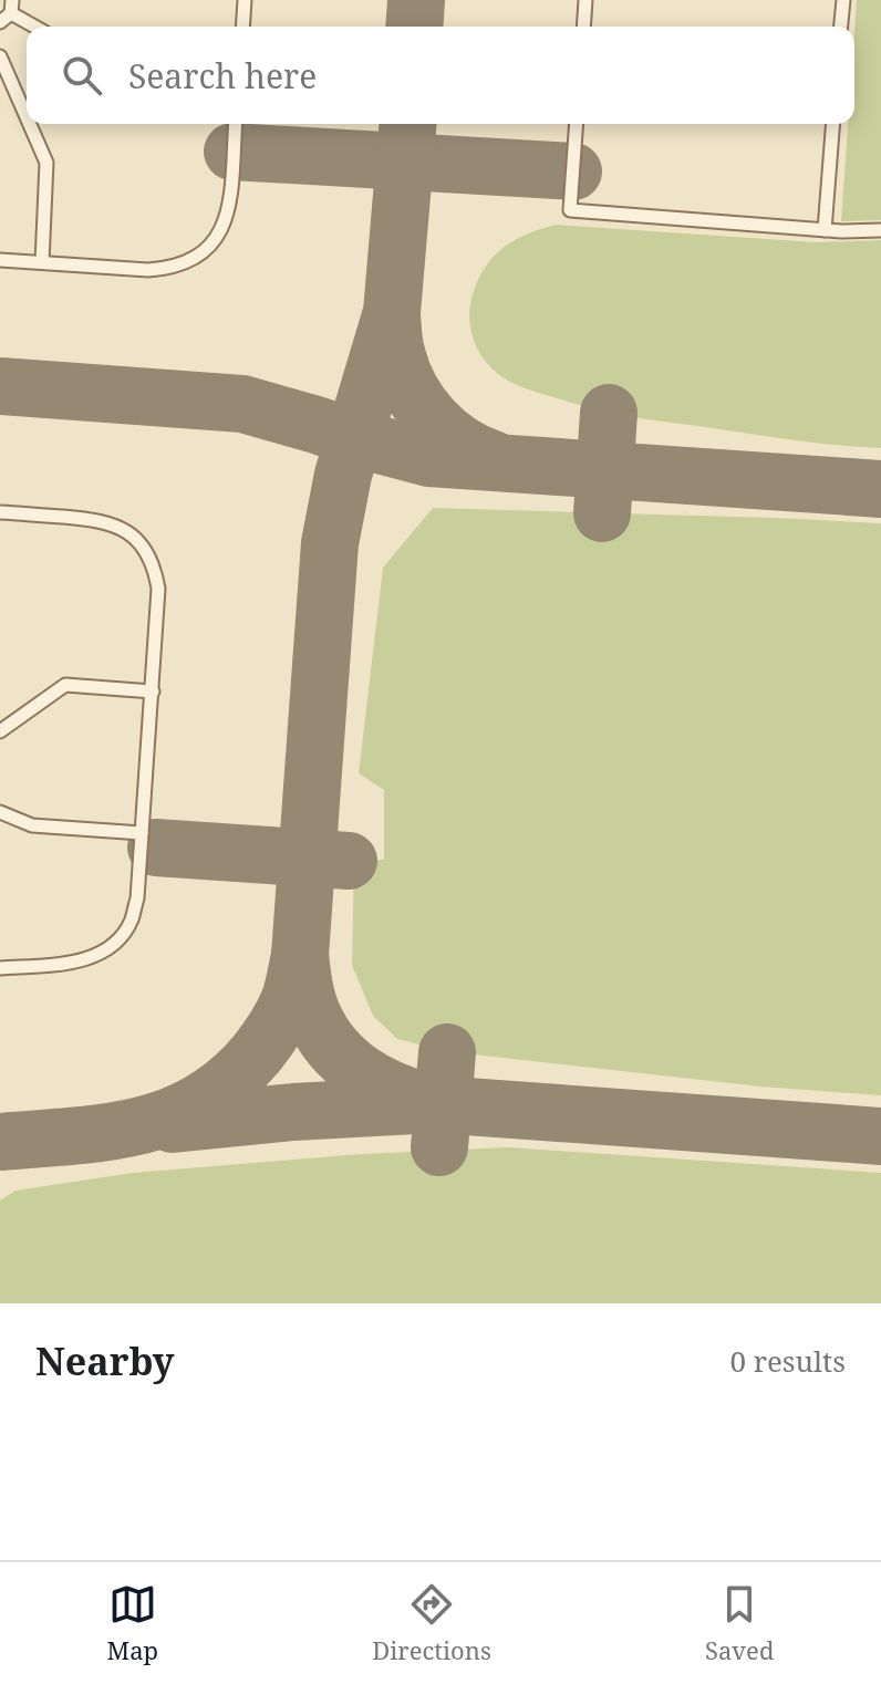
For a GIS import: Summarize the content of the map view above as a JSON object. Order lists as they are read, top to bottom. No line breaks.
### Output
{"page":{"search":"Search here","heading":["Nearby","0 results"],"nav":["Map","Directions","Saved"]}}
